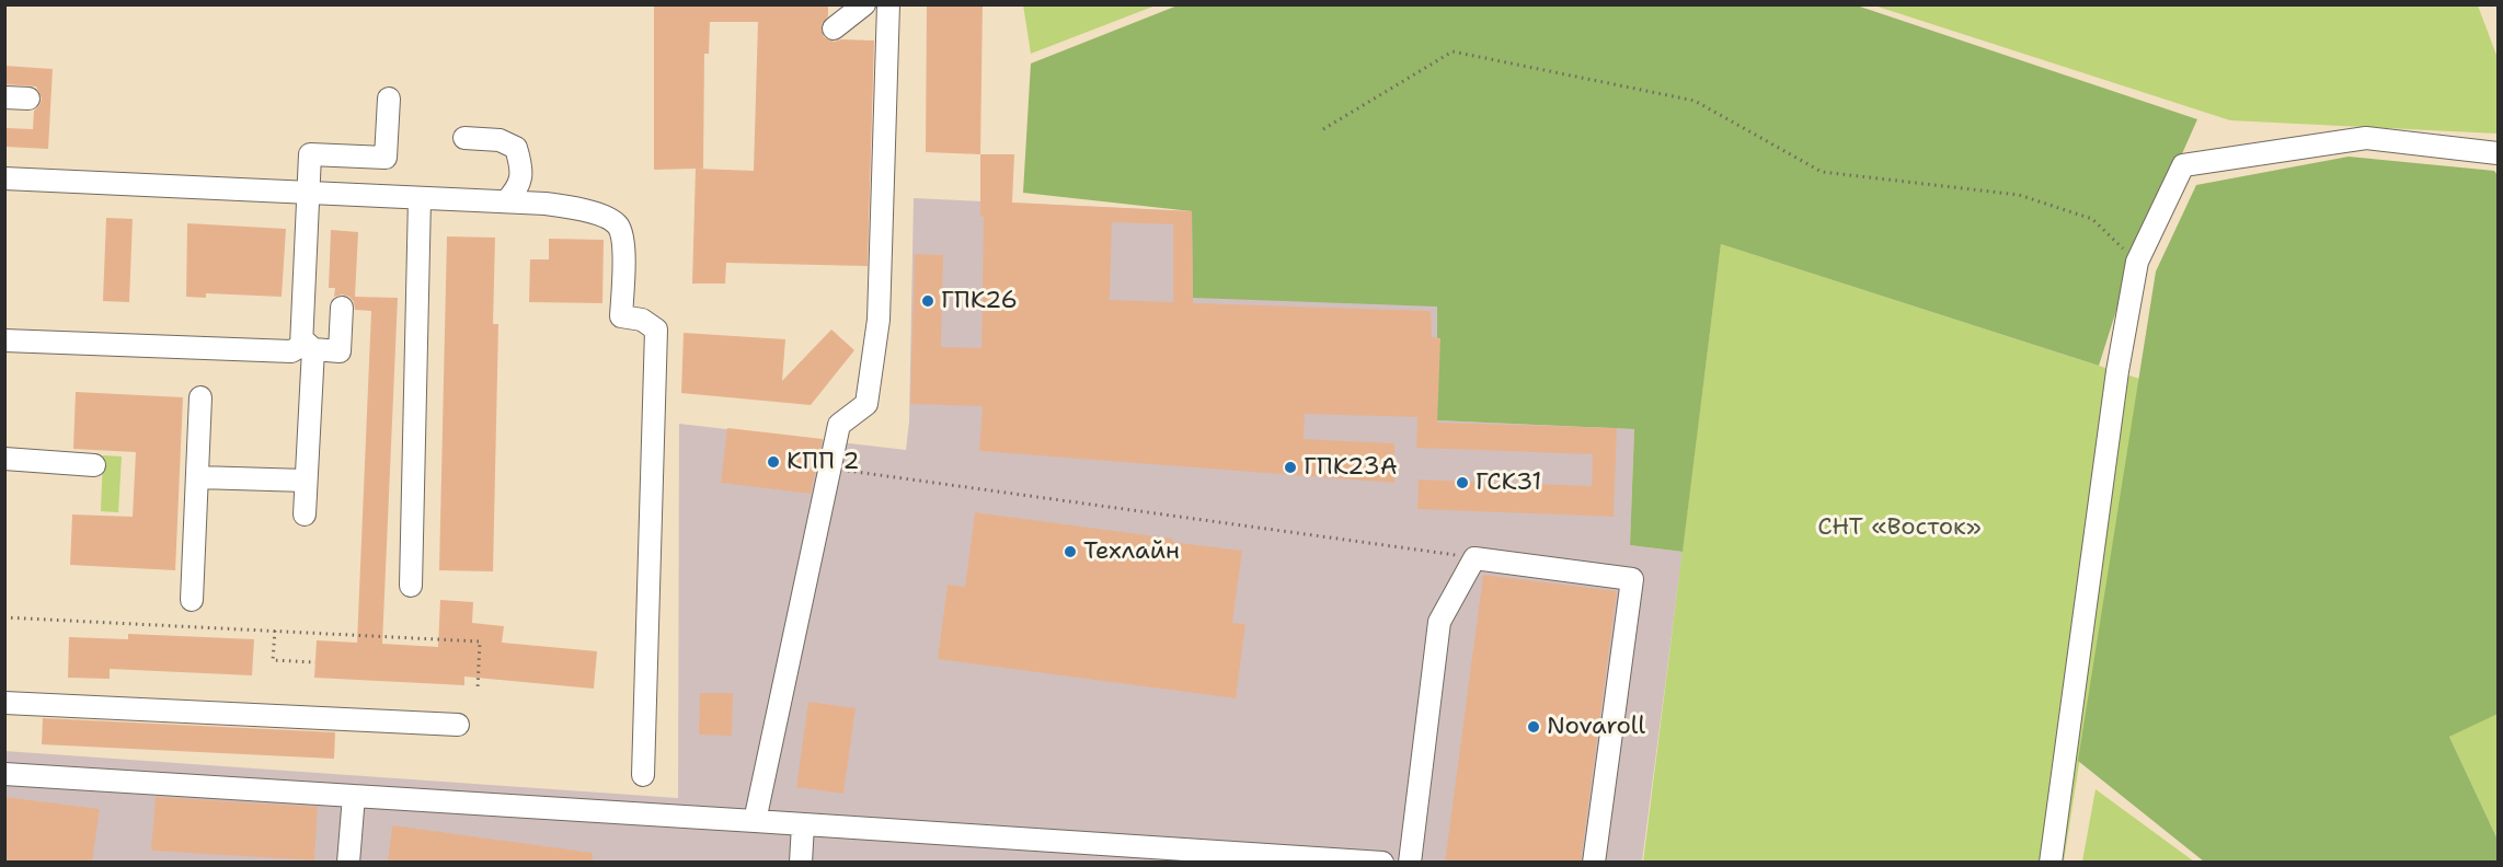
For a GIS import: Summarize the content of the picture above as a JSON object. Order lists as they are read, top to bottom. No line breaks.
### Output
{"parks":["СНТ «Восток»"],"places":["ГПК26","КПП 2","ГПК23А","ГСК31","Техлайн","Novaroll"]}
